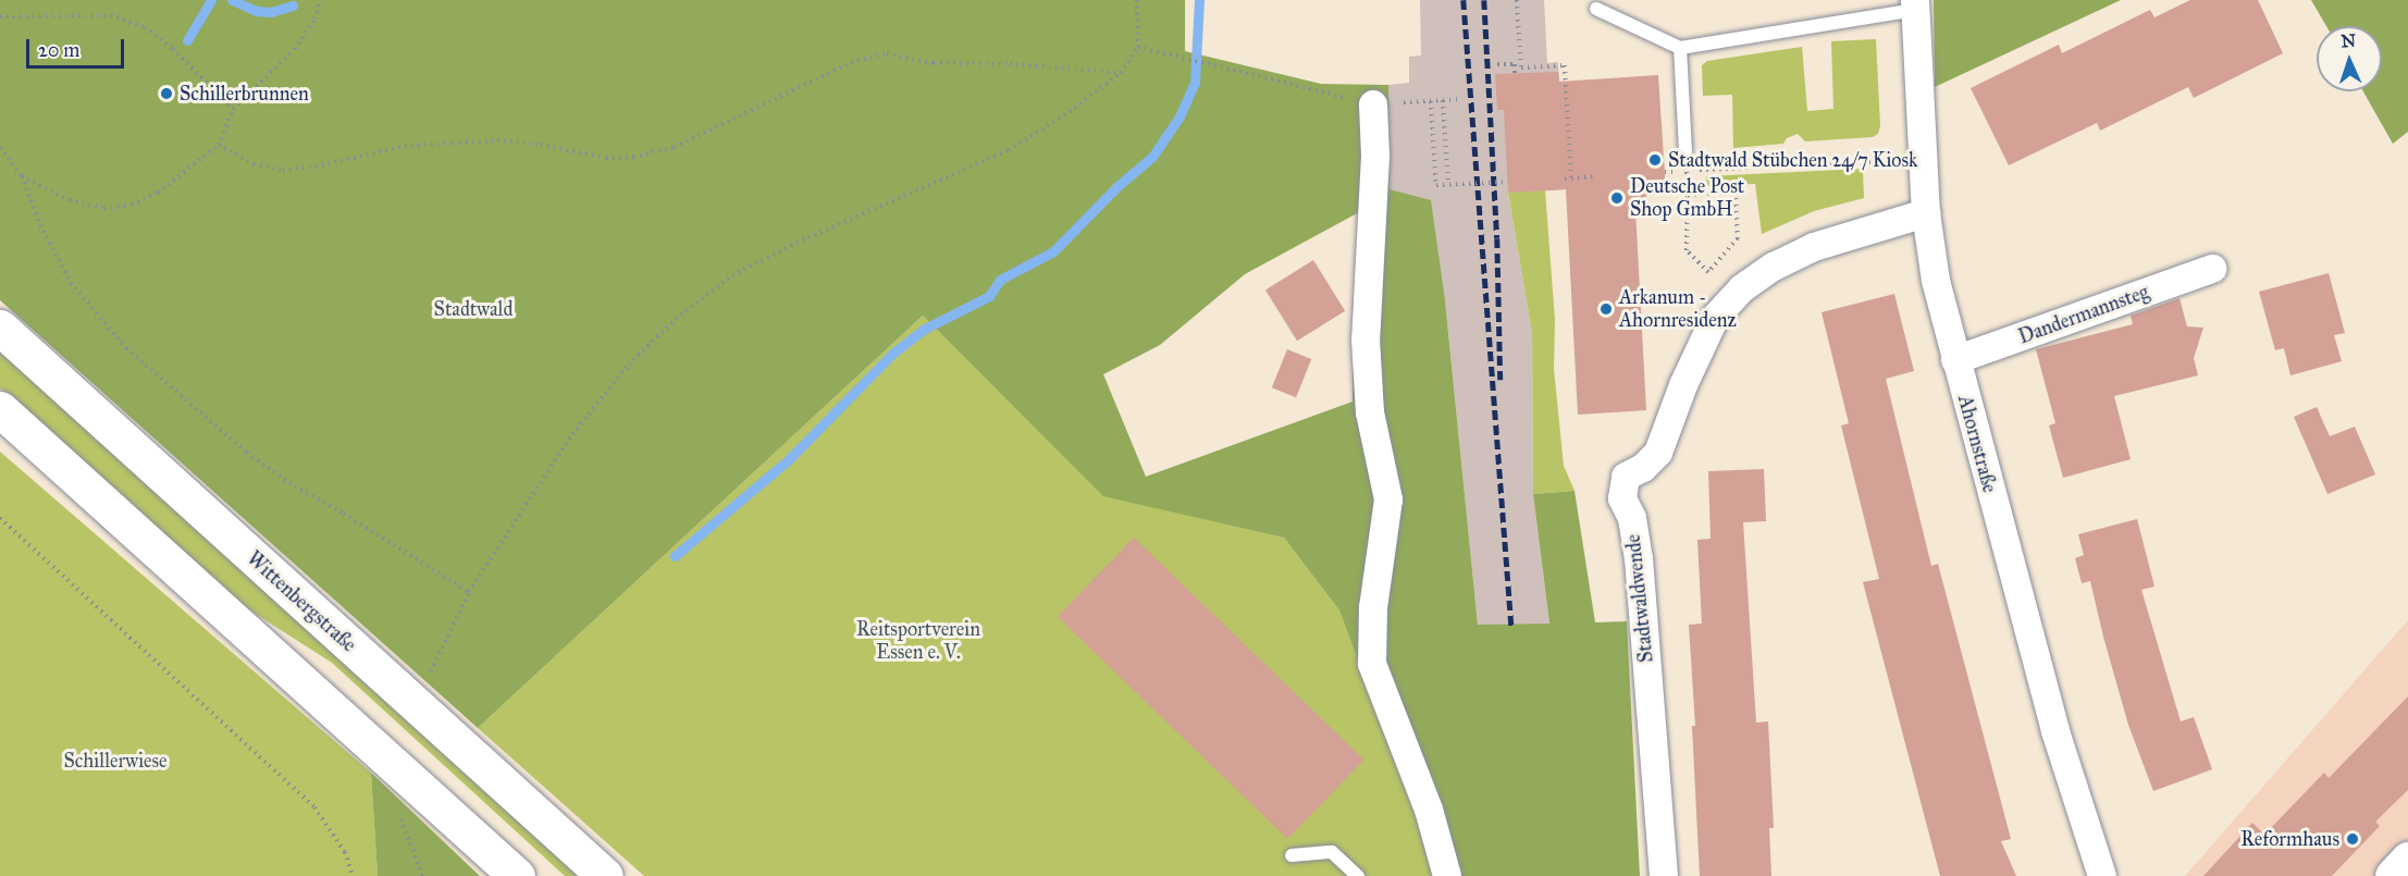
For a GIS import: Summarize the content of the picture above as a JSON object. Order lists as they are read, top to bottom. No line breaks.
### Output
{"streets":{"main road":["Wittenbergstraße"],"street":["Dandermannsteg","Ahornstraße","Stadtwaldwende"]},"crossings":[["Dandermannsteg","Ahornstraße"],["Ahornstraße","Stadtwaldwende"]],"parks":["Stadtwald","Reitsportverein Essen e. V.","Schillerwiese"],"places":["Schillerbrunnen","Stadtwald Stübchen 24/7 Kiosk","Deutsche Post Shop GmbH","Arkanum - Ahornresidenz","Reformhaus"],"scale_bar":"20 m","north":"top"}
